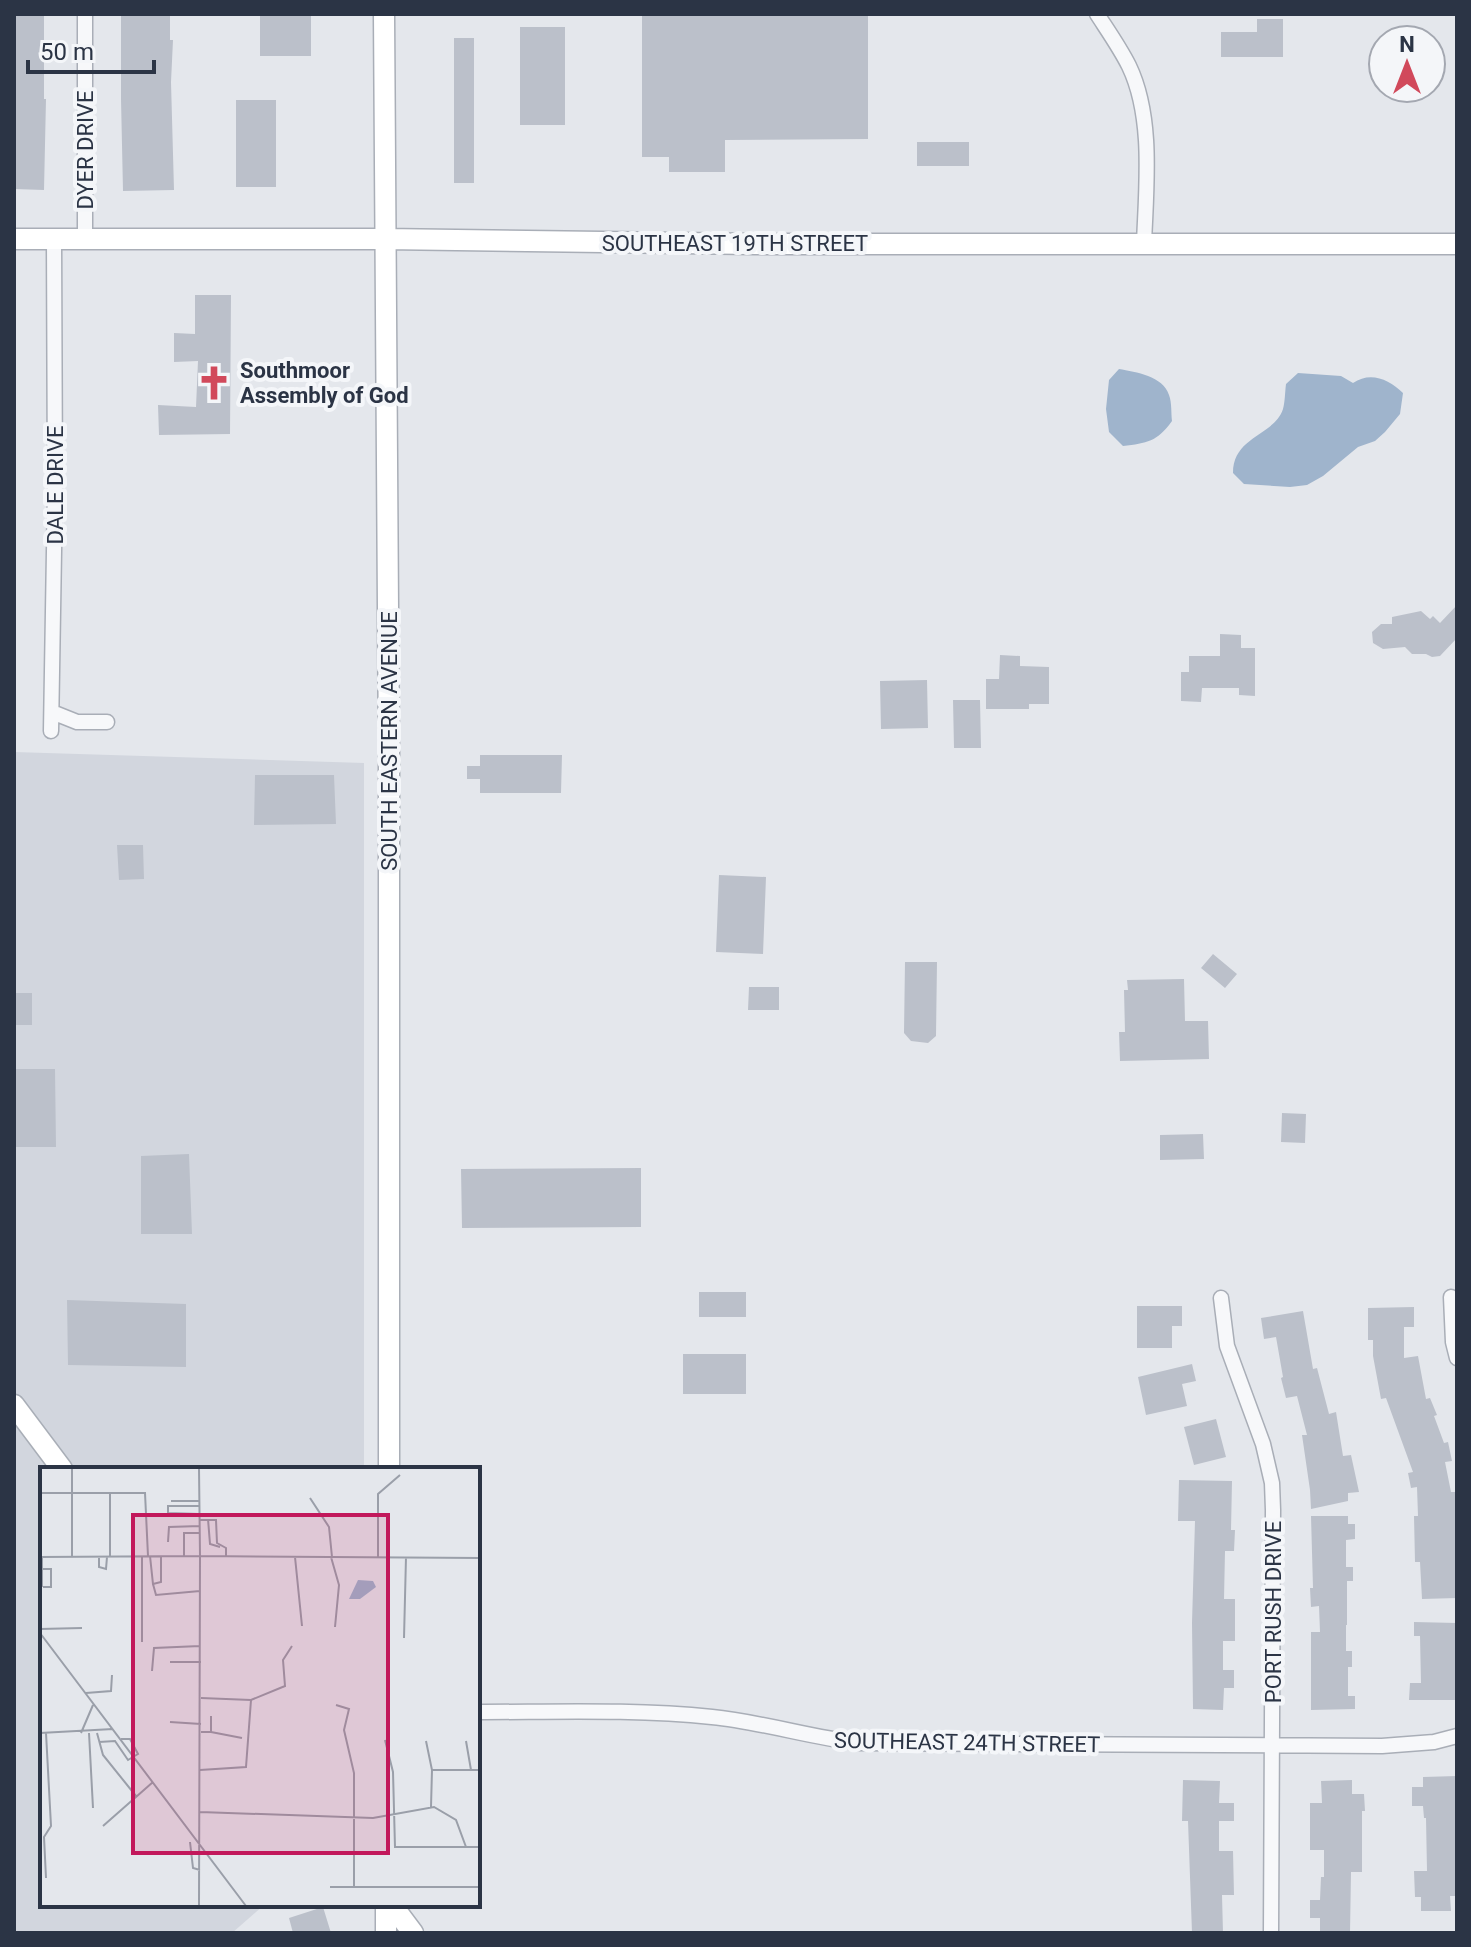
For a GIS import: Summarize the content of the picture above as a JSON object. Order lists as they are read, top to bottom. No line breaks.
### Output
{"streets":{"street":["DYER DRIVE","SOUTHEAST 19TH STREET","DALE DRIVE","SOUTH EASTERN AVENUE","PORT RUSH DRIVE","SOUTHEAST 24TH STREET"]},"crossings":[["DYER DRIVE","SOUTHEAST 19TH STREET"],["SOUTHEAST 19TH STREET","DALE DRIVE"],["SOUTHEAST 19TH STREET","SOUTH EASTERN AVENUE"],["PORT RUSH DRIVE","SOUTHEAST 24TH STREET"]],"places":{"church":["Southmoor Assembly of God"]},"scale_bar":"50 m","north":"top"}
